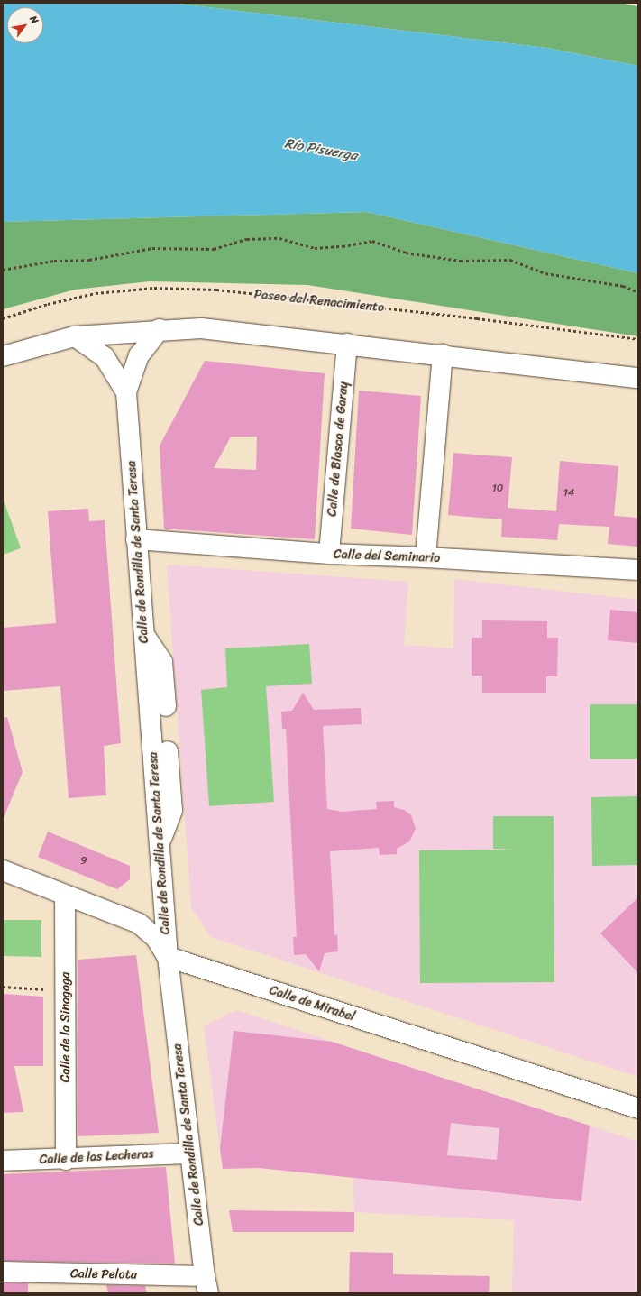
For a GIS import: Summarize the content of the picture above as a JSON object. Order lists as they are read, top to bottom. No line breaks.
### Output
{"streets":{"street":["Calle de Blasco de Garay","Calle de Rondilla de Santa Teresa","Calle del Seminario","Calle de Mirabel","Calle de la Sinagoga","Calle de las Lecheras","Calle Pelota"],"path":["Paseo del Renacimiento"]},"crossings":[["Calle de Blasco de Garay","Calle del Seminario"],["Calle de Rondilla de Santa Teresa","Calle del Seminario"],["Calle de Rondilla de Santa Teresa","Calle de Mirabel"],["Calle de Rondilla de Santa Teresa","Calle de las Lecheras"],["Calle de Rondilla de Santa Teresa","Calle Pelota"],["Calle de la Sinagoga","Calle de las Lecheras"]],"water":["Río Pisuerga"],"house_numbers":["10","14","9"],"north":"top right"}
